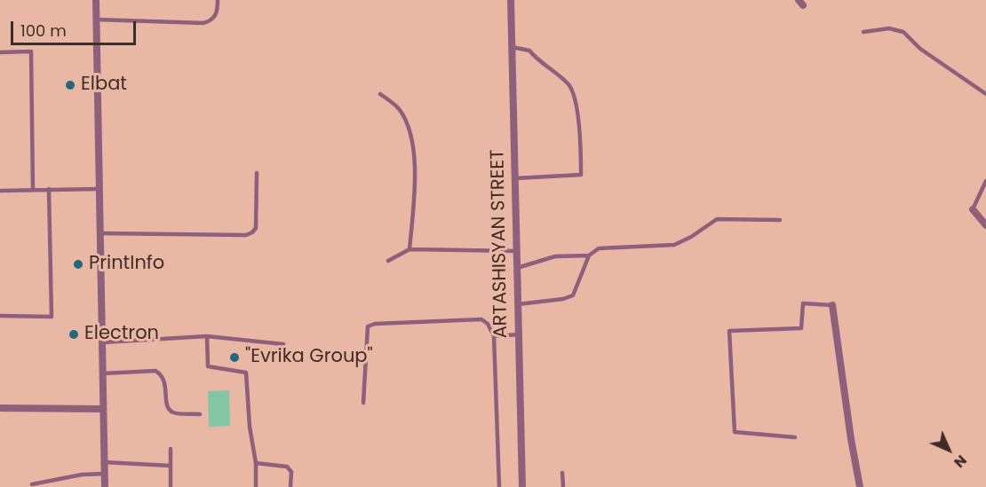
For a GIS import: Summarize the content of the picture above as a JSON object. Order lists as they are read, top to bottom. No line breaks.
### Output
{"streets":{"street":["ARTASHISYAN STREET"]},"places":["Elbat","PrintInfo","Electron","\"Evrika Group\""],"scale_bar":"100 m","north":"bottom right"}
